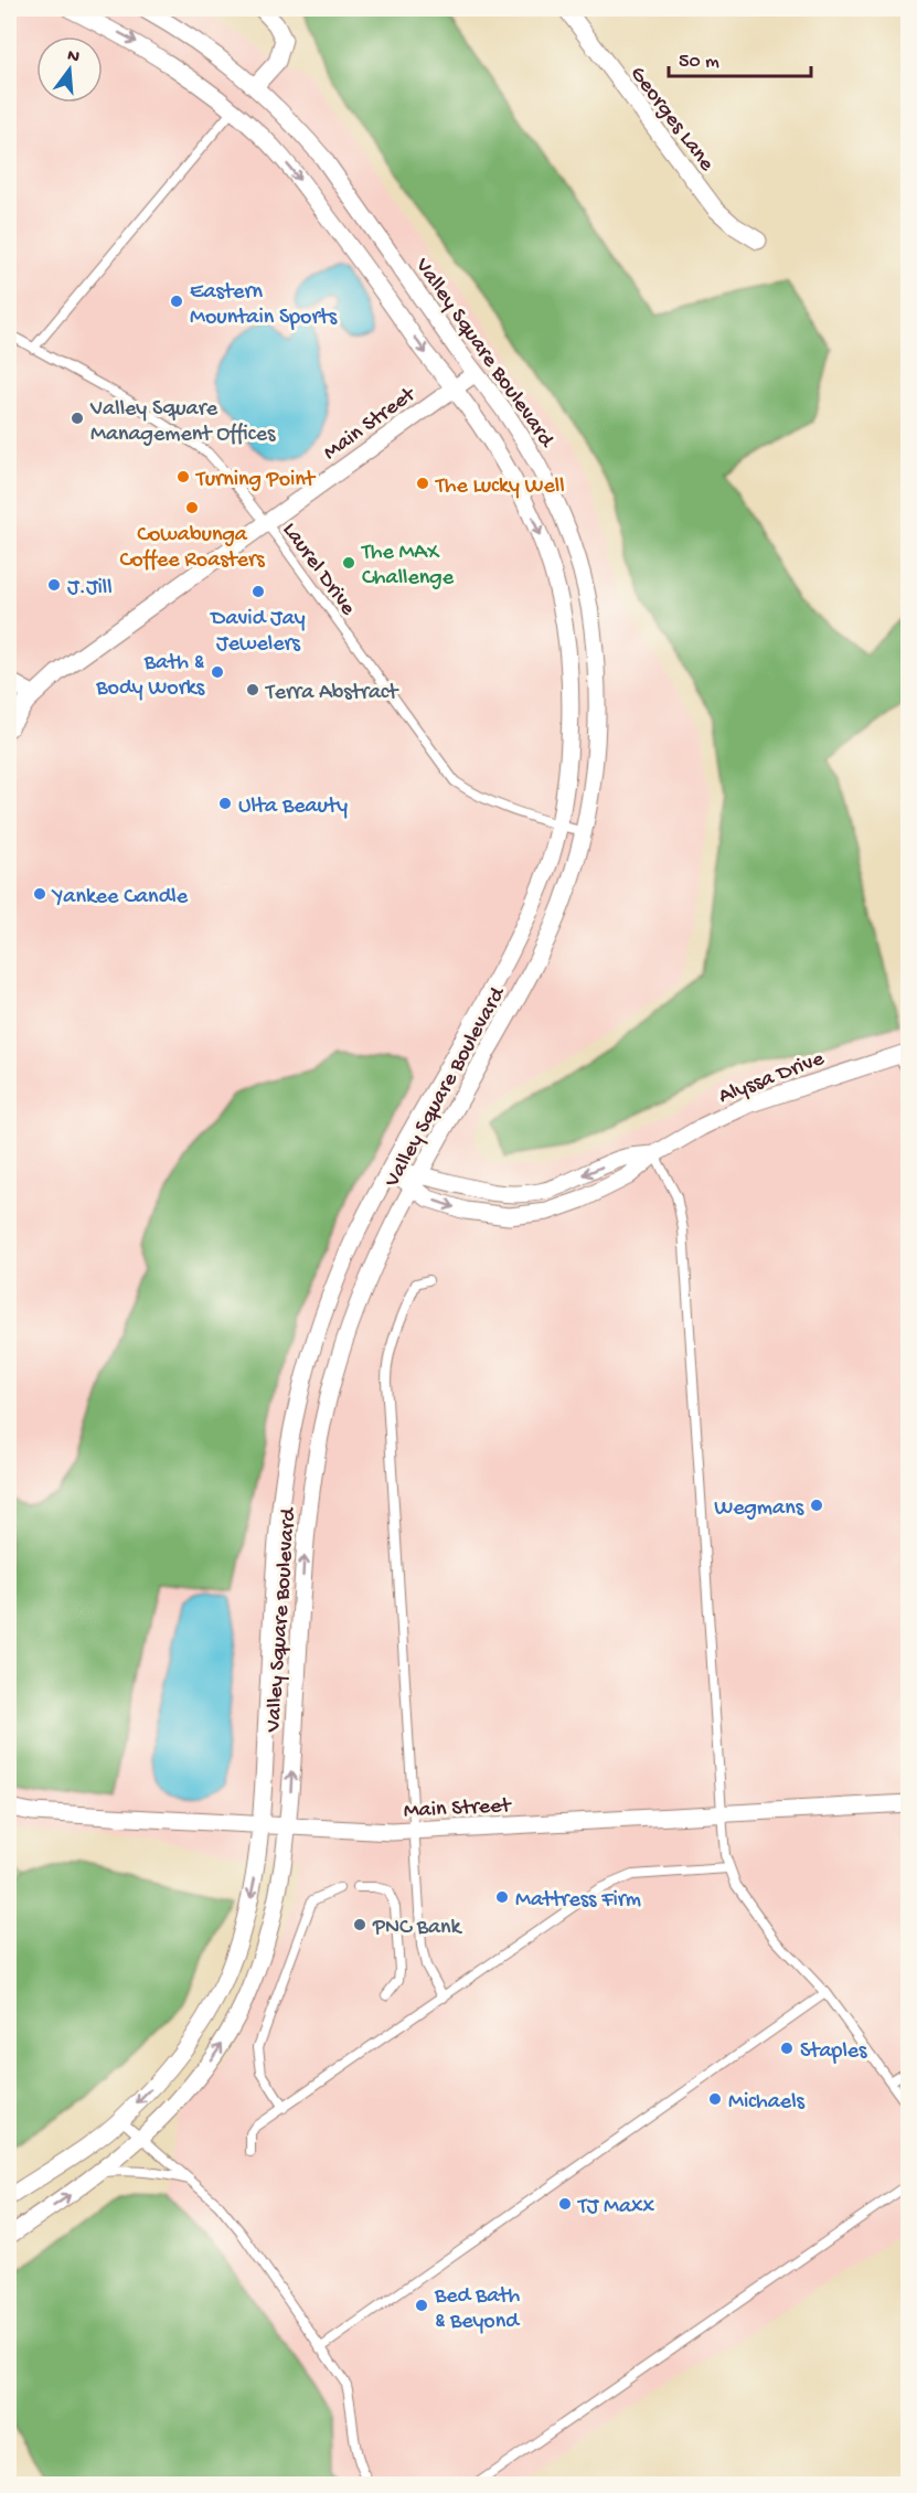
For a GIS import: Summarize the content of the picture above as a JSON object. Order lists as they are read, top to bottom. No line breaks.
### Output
{"streets":{"street":["Georges Lane","Valley Square Boulevard","Main Street","Alyssa Drive"],"lane":["Laurel Drive"]},"crossings":[["Valley Square Boulevard","Main Street"],["Valley Square Boulevard","Laurel Drive"],["Valley Square Boulevard","Alyssa Drive"],["Main Street","Laurel Drive"]],"places":["Eastern Mountain Sports","Valley Square Management Offices","Turning Point","The Lucky Well","Cowabunga Coffee Roasters","The MAX Challenge","J.Jill","David Jay Jewelers","Bath & Body Works","Terra Abstract","Ulta Beauty","Yankee Candle","Wegmans","Mattress Firm","PNC Bank","Staples","Michaels","TJ Maxx","Bed Bath & Beyond"],"scale_bar":"50 m","north":"top"}
